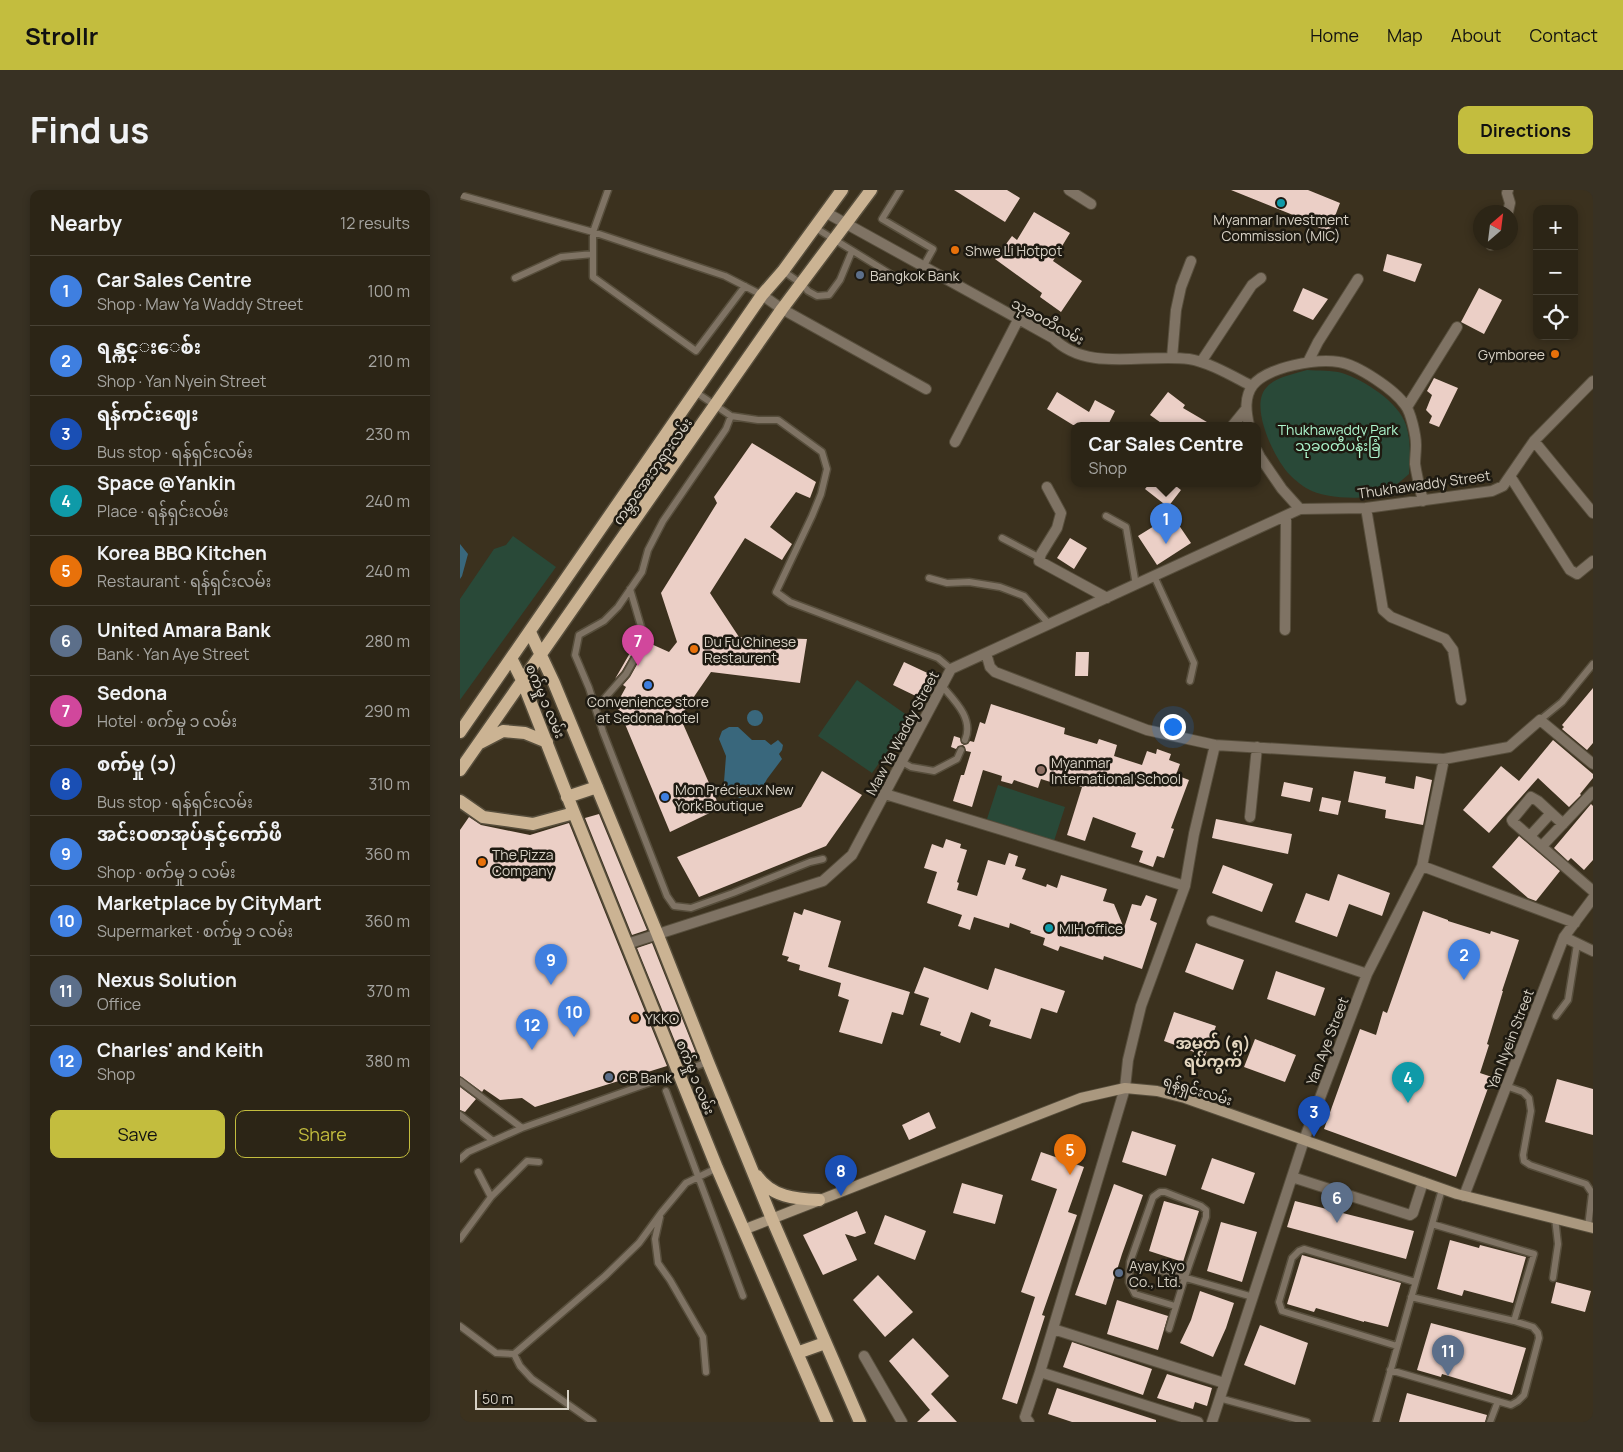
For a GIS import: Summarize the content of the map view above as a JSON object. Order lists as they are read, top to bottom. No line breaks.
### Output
{"streets":{"main road":["ကမ္ဘာအေးဘုရားလမ်း","စက်မှု ၁ လမ်း","ရန်ရှင်းလမ်း"],"street":["သုခဝတီလမ်း","Thukhawaddy Street","Maw Ya Waddy Street","Yan Nyein Street","Yan Aye Street"]},"crossings":[["သုခဝတီလမ်း","ကမ္ဘာအေးဘုရားလမ်း"],["ကမ္ဘာအေးဘုရားလမ်း","စက်မှု ၁ လမ်း"],["Thukhawaddy Street","Maw Ya Waddy Street"],["စက်မှု ၁ လမ်း","Maw Ya Waddy Street"],["စက်မှု ၁ လမ်း","ရန်ရှင်းလမ်း"],["Yan Nyein Street","ရန်ရှင်းလမ်း"],["Yan Aye Street","ရန်ရှင်းလမ်း"]],"districts":["အမှတ် (၅) ရပ်ကွက်"],"parks":["Thukhawaddy Park သုခဝတီပန်းခြံ"],"places":["Myanmar Investment Commission (MIC)","Shwe Li Hotpot","Bangkok Bank","Gymboree","Du Fu Chinese Restaurent","Convenience store at Sedona hotel","Myanmar International School","Mon Précieux New York Boutique","The Pizza Company","MIH office","YKKO","CB Bank","Ayay Kyo Co., Ltd."],"scale_bar":"50 m","north":"top right","page":{"header":"Strollr","nav":["Home","Map","About","Contact"],"title":"Find us","buttons":["Directions",["Save","Share"]],"heading":["Nearby","12 results"],"map_buttons":["+","−"],"list":[{"mark":"1","name":"Car Sales Centre","note":"Shop · Maw Ya Waddy Street","value":"100 m"},{"mark":"2","name":"ရန္ကင္းေစ်း","note":"Shop · Yan Nyein Street","value":"210 m"},{"mark":"3","name":"ရန်ကင်းဈေး","note":"Bus stop · ရန်ရှင်းလမ်း","value":"230 m"},{"mark":"4","name":"Space @Yankin","note":"Place · ရန်ရှင်းလမ်း","value":"240 m"},{"mark":"5","name":"Korea BBQ Kitchen","note":"Restaurant · ရန်ရှင်းလမ်း","value":"240 m"},{"mark":"6","name":"United Amara Bank","note":"Bank · Yan Aye Street","value":"280 m"},{"mark":"7","name":"Sedona","note":"Hotel · စက်မှု ၁ လမ်း","value":"290 m"},{"mark":"8","name":"စက်မှု (၁)","note":"Bus stop · ရန်ရှင်းလမ်း","value":"310 m"},{"mark":"9","name":"အင်းဝစာအုပ်နှင့်ကော်ဖီ","note":"Shop · စက်မှု ၁ လမ်း","value":"360 m"},{"mark":"10","name":"Marketplace by CityMart","note":"Supermarket · စက်မှု ၁ လမ်း","value":"360 m"},{"mark":"11","name":"Nexus Solution","note":"Office","value":"370 m"},{"mark":"12","name":"Charles' and Keith","note":"Shop","value":"380 m"}],"popup":["Car Sales Centre","Shop"],"pins":["1","7","2","9","10","12","4","3","5","8","6","11"],"scale":"50 m"}}
